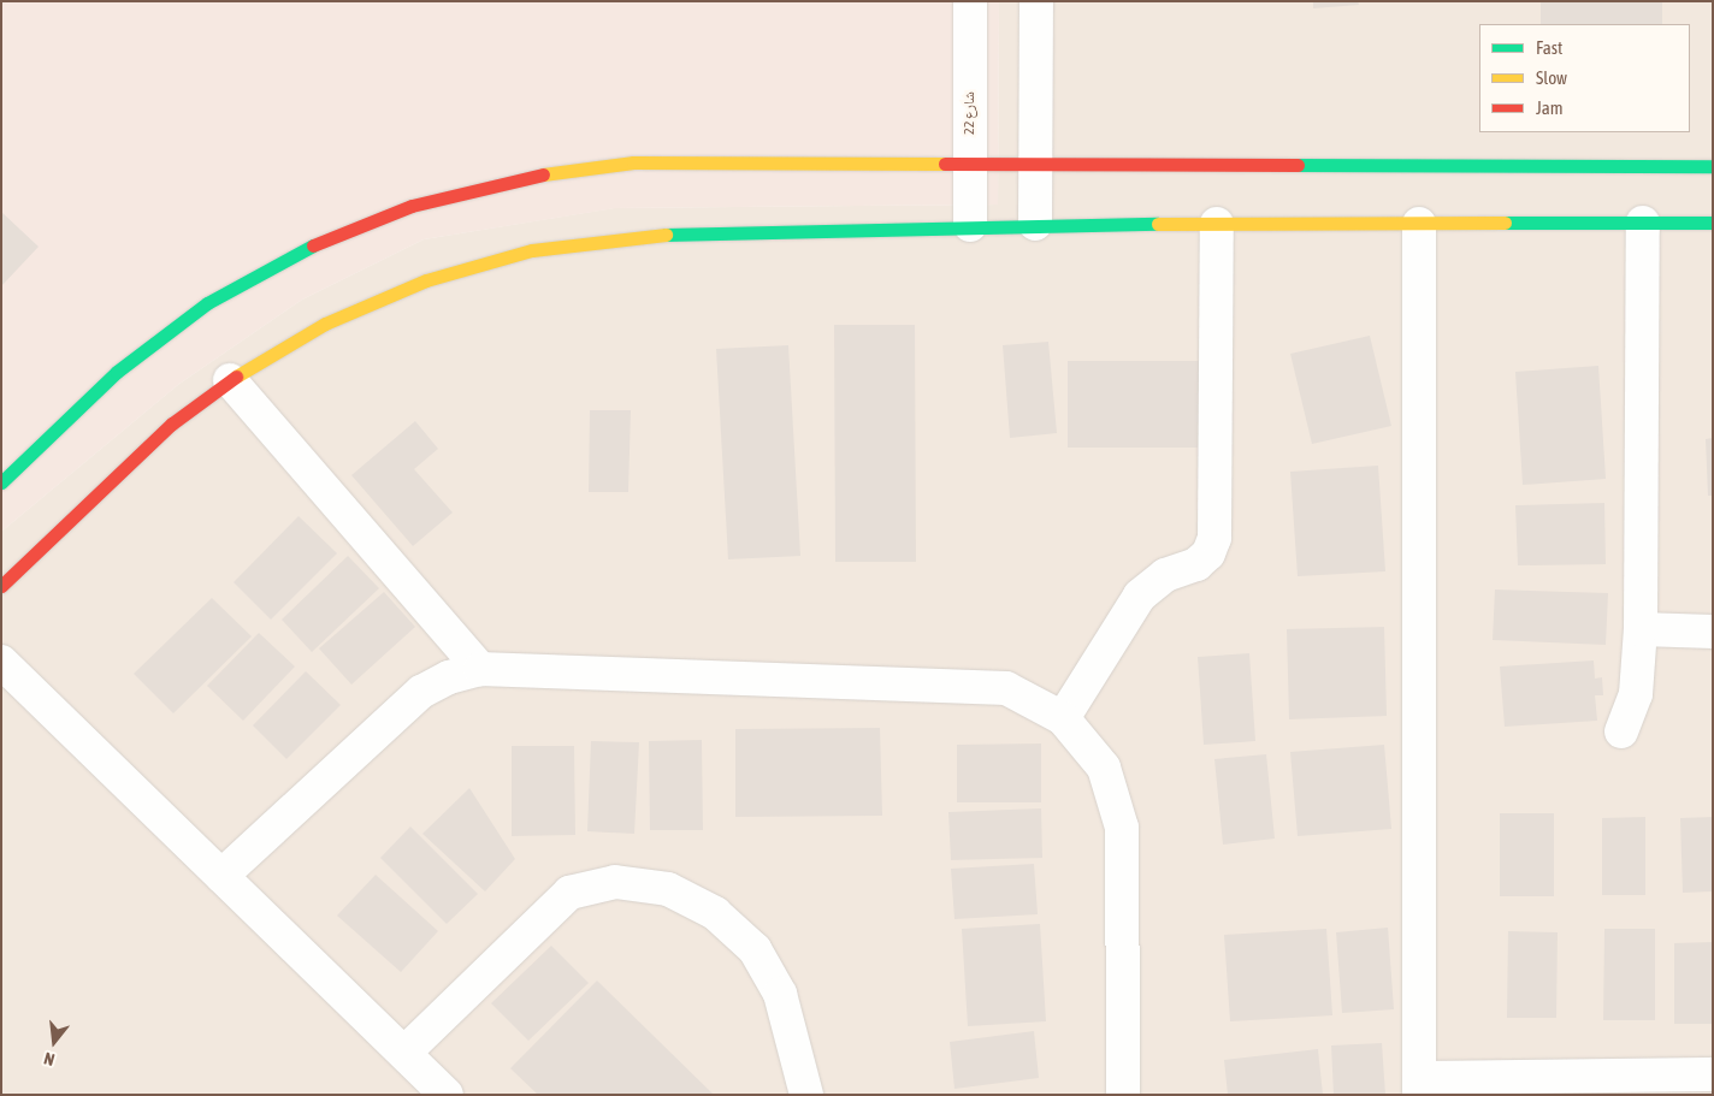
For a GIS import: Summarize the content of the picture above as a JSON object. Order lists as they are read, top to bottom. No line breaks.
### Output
{"streets":{"street":["شارع 22"]},"legend":["Fast","Slow","Jam"],"north":"bottom"}
